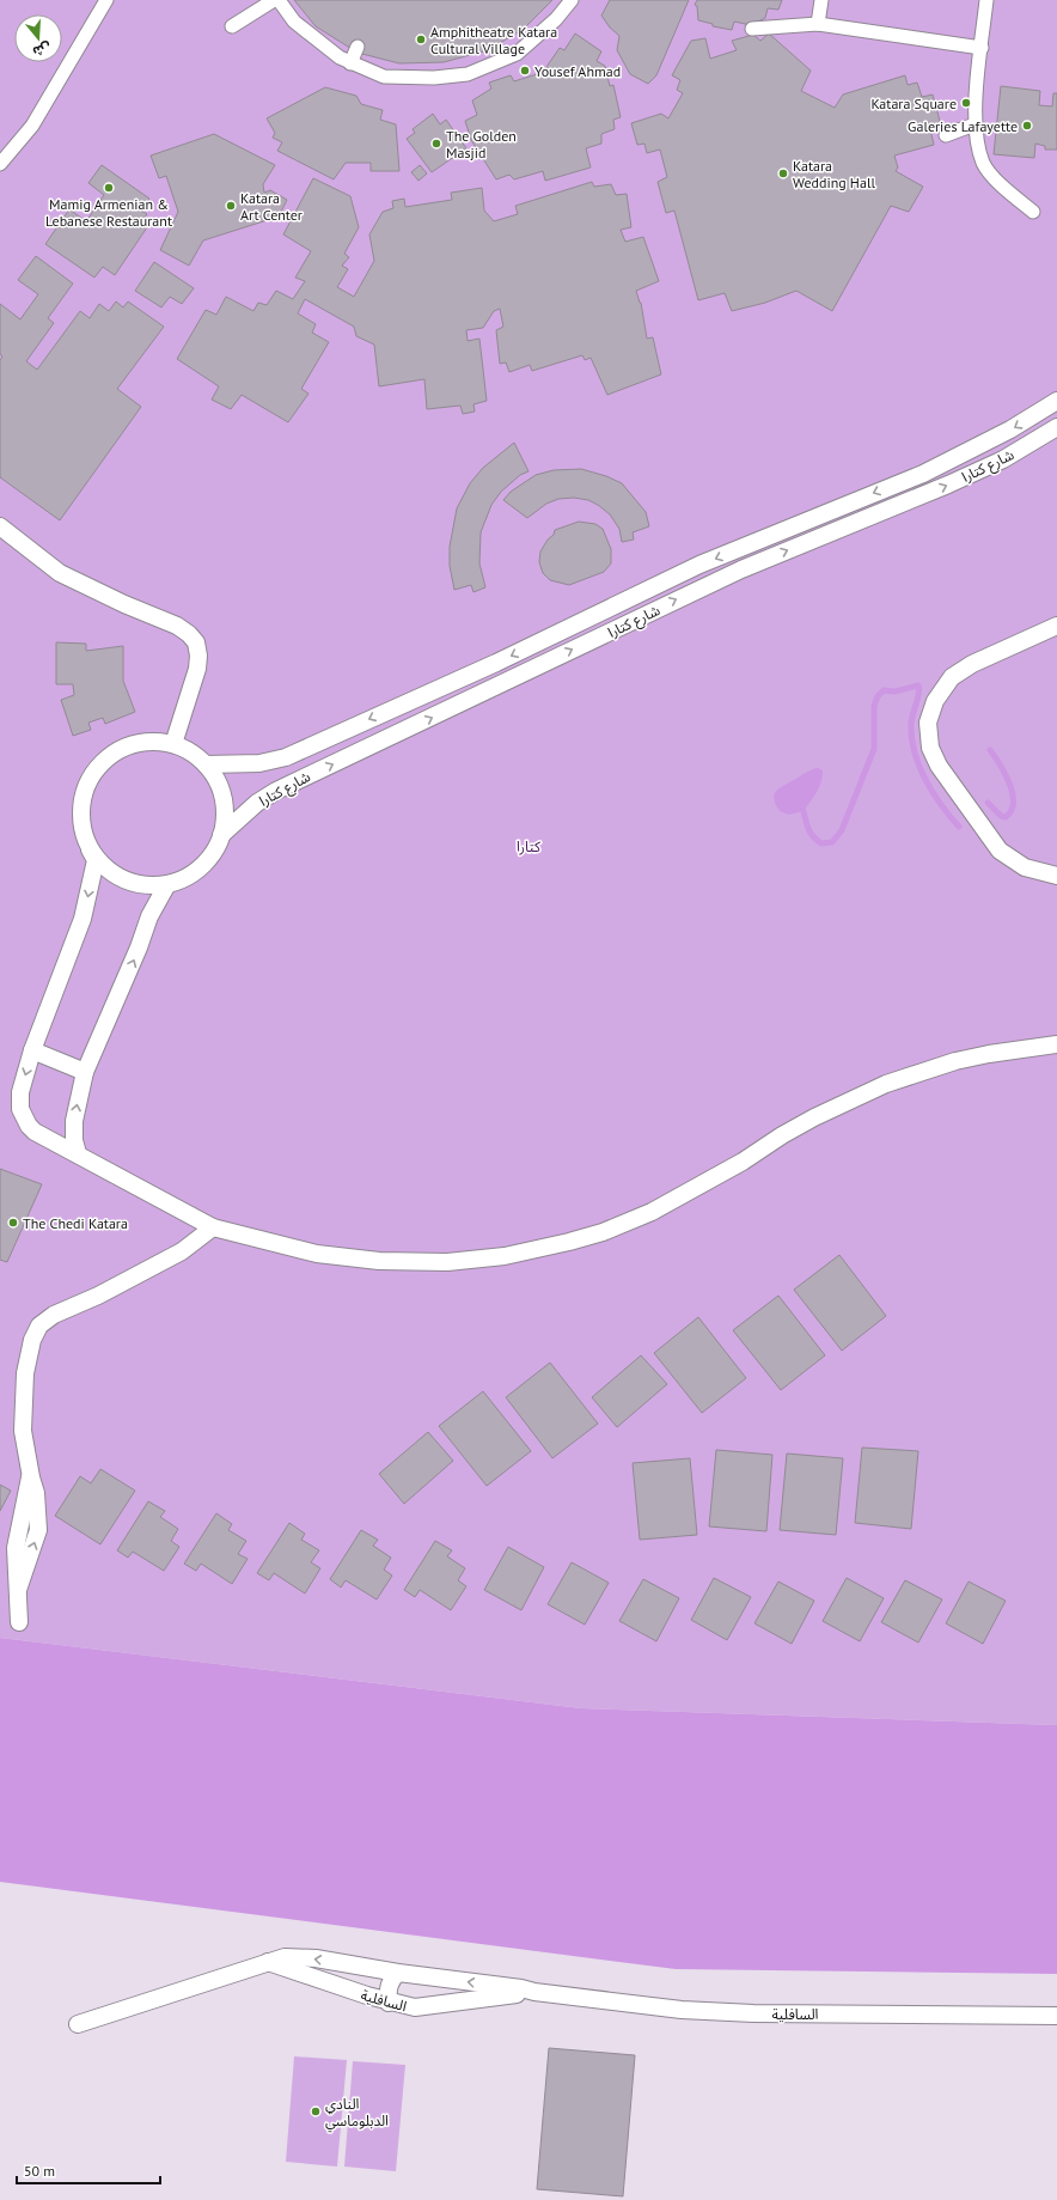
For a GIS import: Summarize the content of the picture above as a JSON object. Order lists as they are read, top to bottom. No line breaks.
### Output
{"streets":{"street":["شارع كتارا","السافلية"]},"parks":["كتارا"],"places":["Amphitheatre Katara Cultural Village","Yousef Ahmad","Katara Square","Galeries Lafayette","The Golden Masjid","Katara Wedding Hall","Mamig Armenian & Lebanese Restaurant","Katara Art Center","The Chedi Katara","النادي الدبلوماسي"],"scale_bar":"50 m","north":"bottom"}
